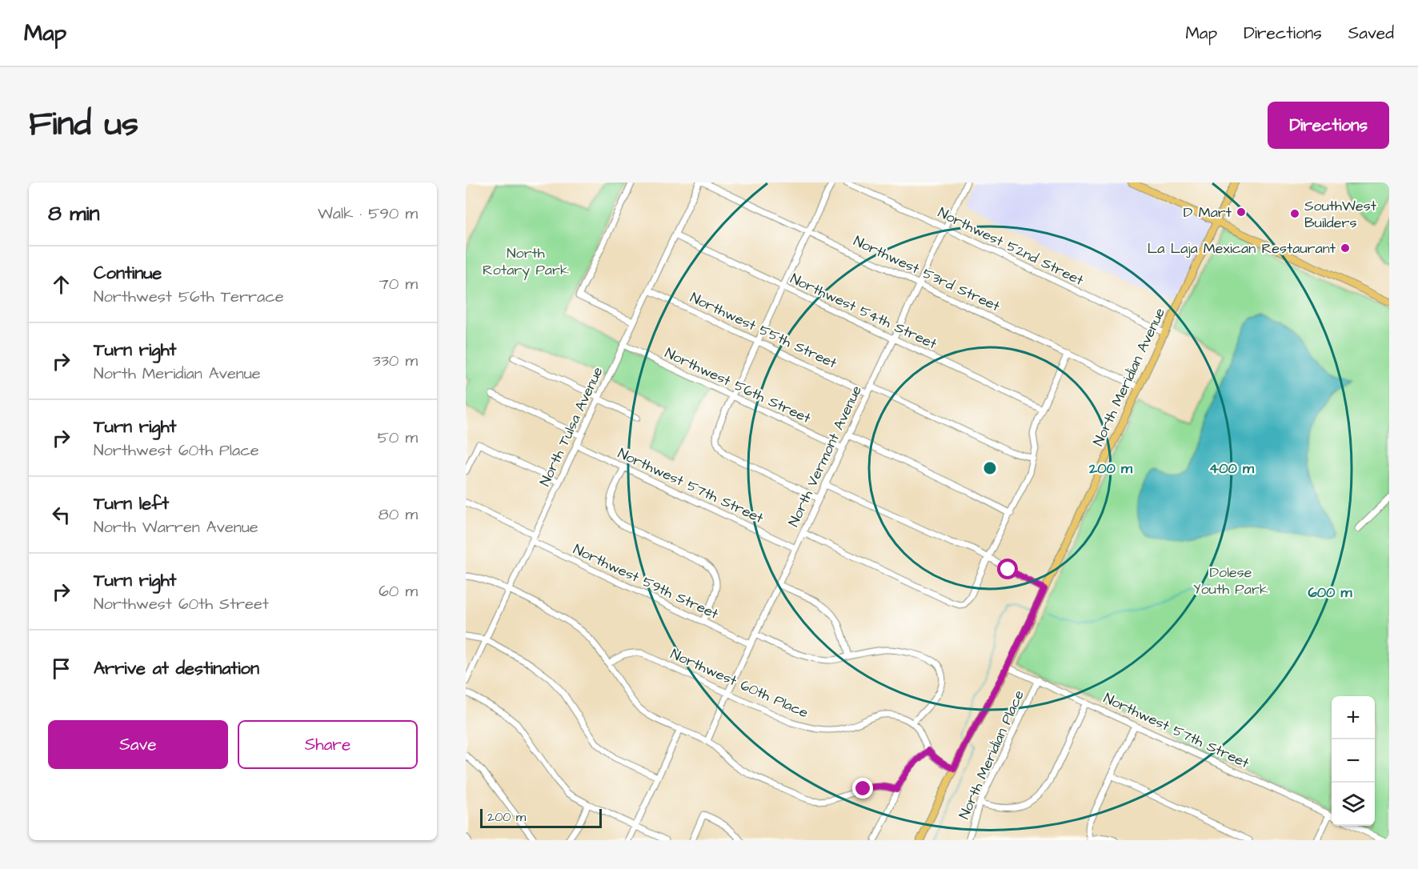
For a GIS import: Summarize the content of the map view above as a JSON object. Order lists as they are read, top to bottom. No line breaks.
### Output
{"streets":{"main road":["North Meridian Avenue"],"street":["Northwest 52nd Street","Northwest 53rd Street","Northwest 54th Street","Northwest 55th Street","Northwest 56th Street","North Tulsa Avenue","North Vermont Avenue","Northwest 57th Street","Northwest 59th Street","Northwest 60th Place","North Meridian Place"]},"crossings":[["Northwest 52nd Street","North Meridian Avenue"],["Northwest 52nd Street","North Vermont Avenue"],["Northwest 53rd Street","North Meridian Avenue"],["Northwest 53rd Street","North Vermont Avenue"],["Northwest 54th Street","North Tulsa Avenue"],["Northwest 54th Street","North Vermont Avenue"],["Northwest 55th Street","North Tulsa Avenue"],["Northwest 55th Street","North Vermont Avenue"],["North Meridian Avenue","Northwest 57th Street"],["Northwest 56th Street","North Tulsa Avenue"],["Northwest 56th Street","North Vermont Avenue"],["North Tulsa Avenue","Northwest 57th Street"],["North Tulsa Avenue","Northwest 59th Street"],["North Vermont Avenue","Northwest 57th Street"],["North Vermont Avenue","Northwest 59th Street"],["North Vermont Avenue","Northwest 60th Place"],["Northwest 57th Street","North Meridian Place"]],"parks":["North Rotary Park","Dolese Youth Park"],"places":["D Mart","SouthWest Builders","La Laja Mexican Restaurant"],"scale_bar":"200 m","page":{"header":"Map","nav":["Map","Directions","Saved"],"title":"Find us","buttons":["Directions",["Save","Share"]],"heading":["8 min","Walk · 590 m"],"list":[["Continue","Northwest 56th Terrace","70 m"],["Turn right","North Meridian Avenue","330 m"],["Turn right","Northwest 60th Place","50 m"],["Turn left","North Warren Avenue","80 m"],["Turn right","Northwest 60th Street","60 m"],"Arrive at destination"],"map_buttons":["+","−"],"scale":"200 m"},"rings":["200 m","400 m","600 m"]}
